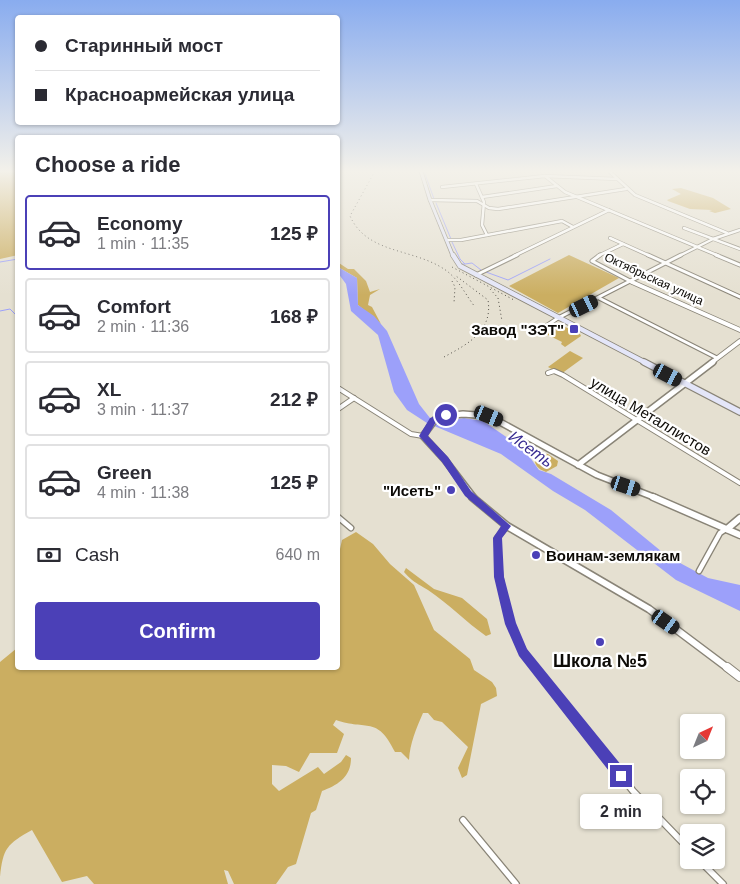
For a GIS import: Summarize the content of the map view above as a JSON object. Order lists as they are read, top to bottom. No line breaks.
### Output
{"streets":{"street":["Октябрьская улица","улица Металлистов"]},"water":["Исеть"],"places":{"transit":["Завод \"ЗЭТ\""],"other":["\"Исеть\"","Воинам-землякам","Школа №5"]},"north":"top right","page":{"banner":["Старинный мост","Красноармейская улица"],"heading":"Choose a ride","list":[{"name":"Economy","note":"1 min · 11:35","value":"125 ₽"},{"name":"Comfort","note":"2 min · 11:36","value":"168 ₽"},{"name":"XL","note":"3 min · 11:37","value":"212 ₽"},{"name":"Green","note":"4 min · 11:38","value":"125 ₽"}],"pay":["Cash","640 m"],"buttons":"Confirm","bubble":"2 min"}}
